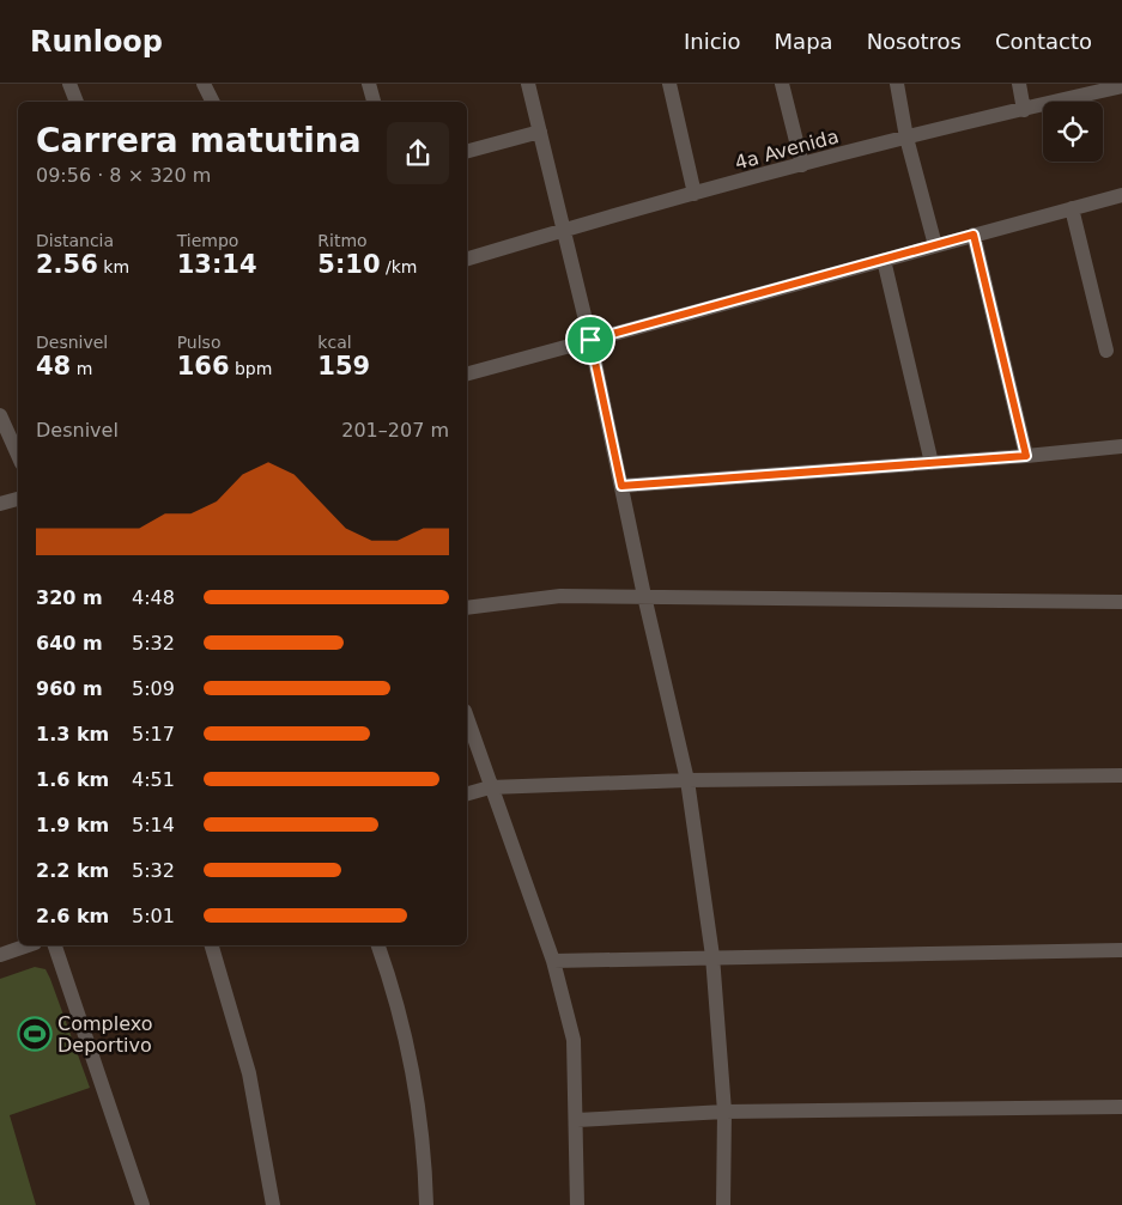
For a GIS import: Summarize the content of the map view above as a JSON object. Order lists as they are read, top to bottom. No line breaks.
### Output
{"streets":{"street":["4a Avenida"]},"places":{"sports":["Complexo Deportivo"]},"page":{"header":"Runloop","nav":["Inicio","Mapa","Nosotros","Contacto"],"heading":["Carrera matutina","09:56 · 8 × 320 m"],"stats":[["Distancia","2.56 km"],["Tiempo","13:14"],["Ritmo","5:10 /km"],["Desnivel","48 m"],["Pulso","166 bpm"],["kcal","159"]],"chart":["Desnivel","201–207 m"],"list":[{"name":"320 m","note":"4:48"},{"name":"640 m","note":"5:32"},{"name":"960 m","note":"5:09"},{"name":"1.3 km","note":"5:17"},{"name":"1.6 km","note":"4:51"},{"name":"1.9 km","note":"5:14"},{"name":"2.2 km","note":"5:32"},{"name":"2.6 km","note":"5:01"}]}}
